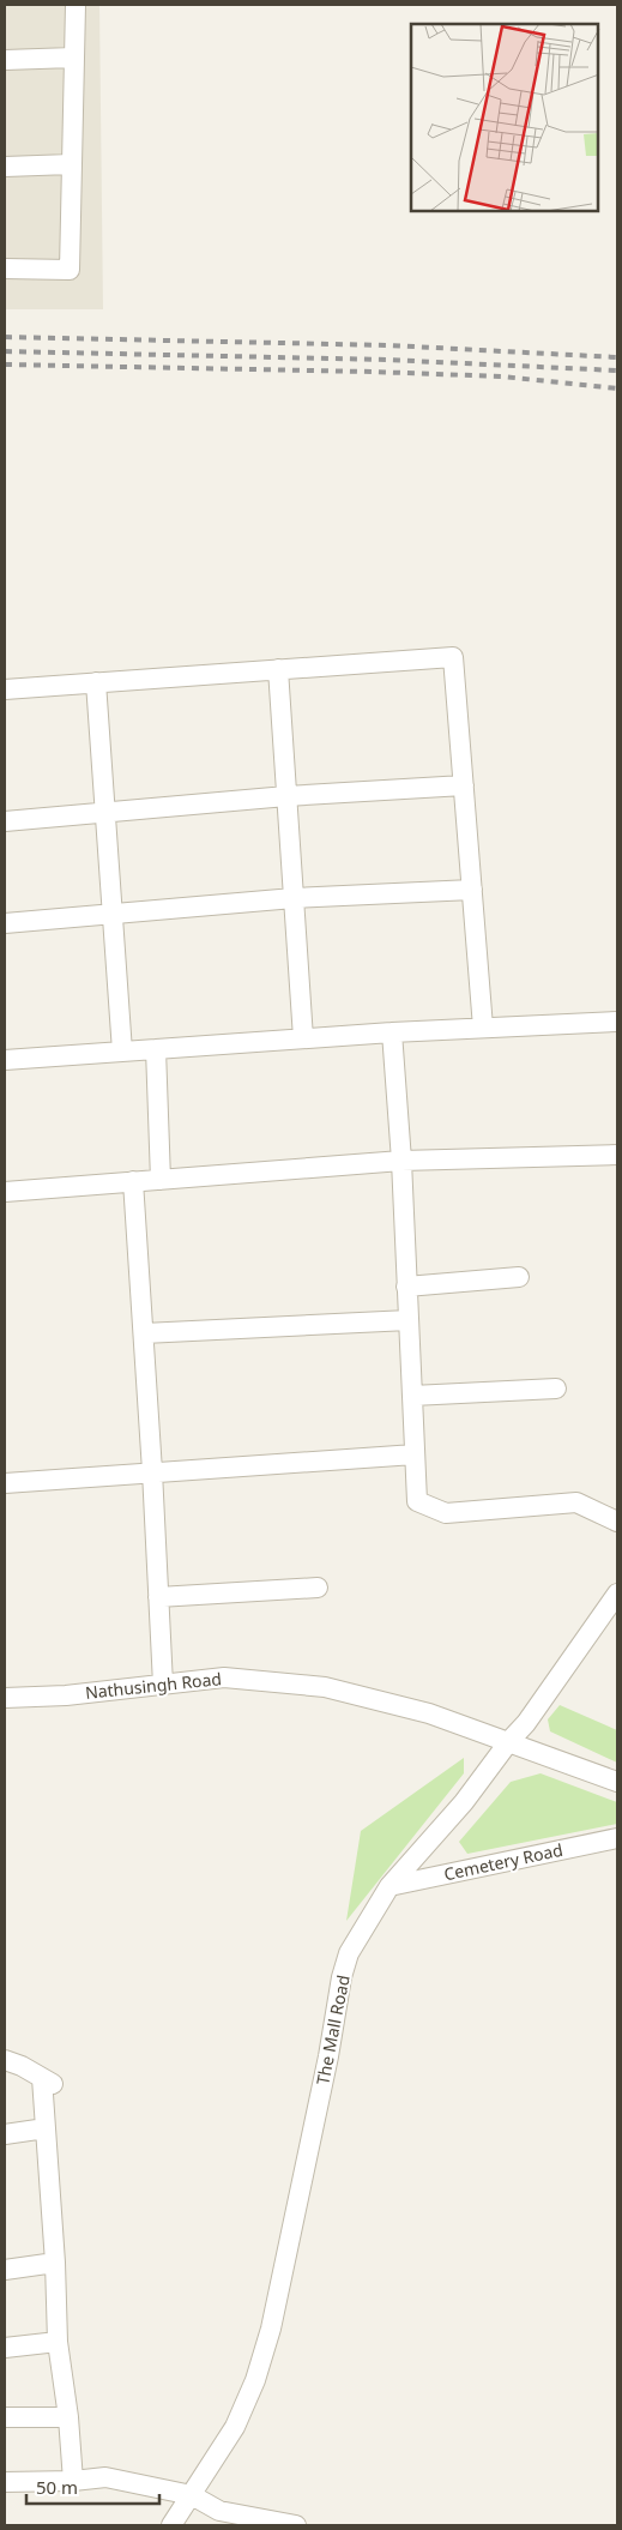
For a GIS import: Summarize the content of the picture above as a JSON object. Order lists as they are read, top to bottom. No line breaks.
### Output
{"streets":{"street":["Nathusingh Road","Cemetery Road","The Mall Road"]},"crossings":[["Nathusingh Road","The Mall Road"],["Cemetery Road","The Mall Road"]],"scale_bar":"50 m"}
